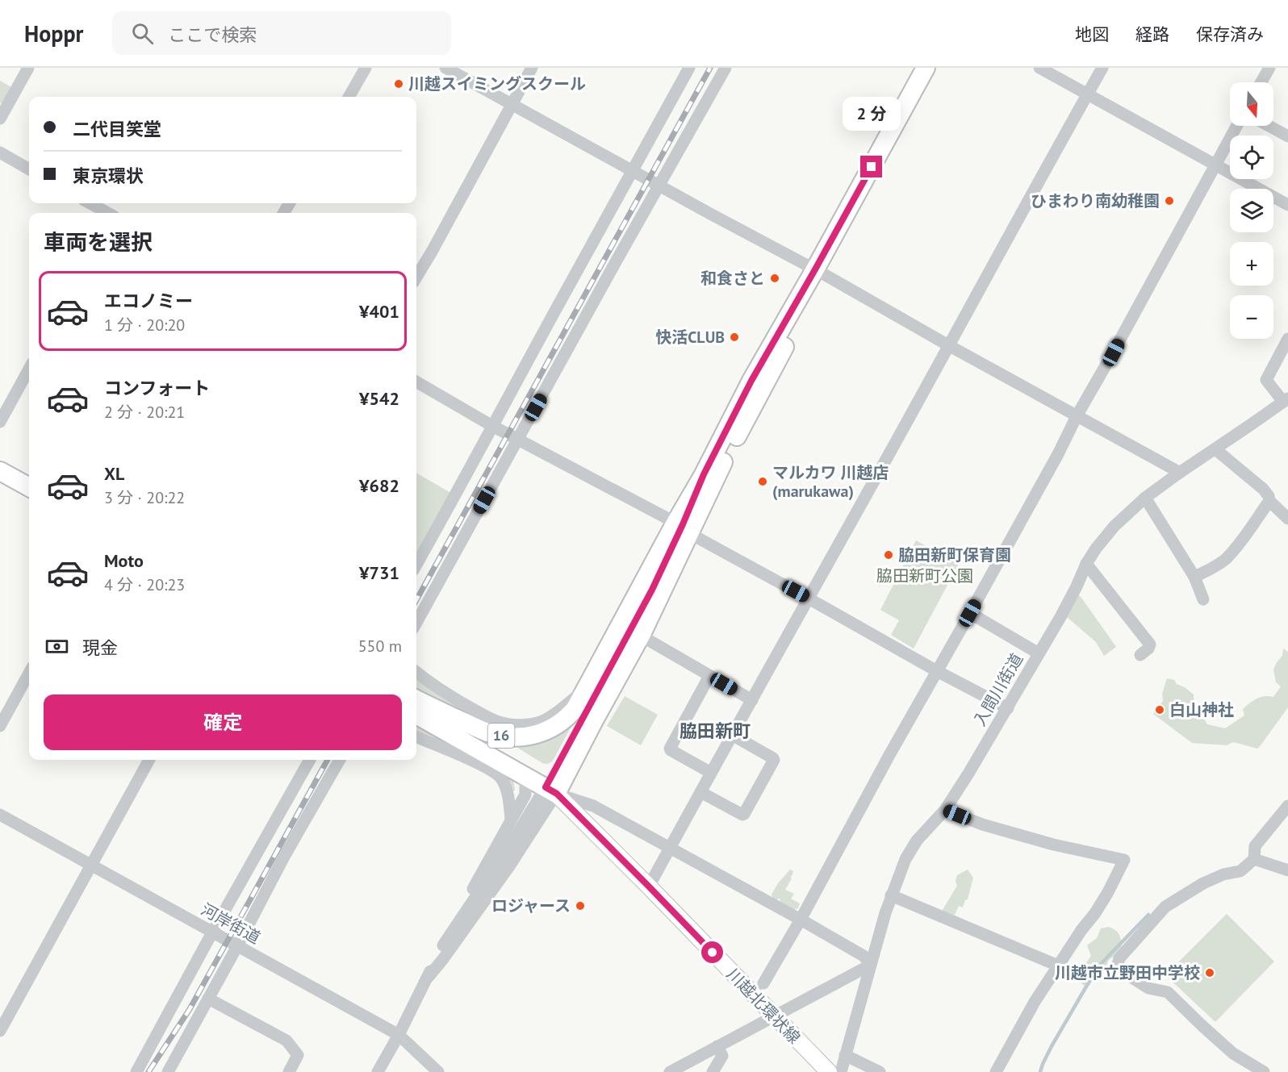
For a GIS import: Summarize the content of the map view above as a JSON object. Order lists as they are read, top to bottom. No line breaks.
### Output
{"streets":{"highway":["16"],"main road":["川越北環状線"],"street":["入間川街道","河岸街道"]},"crossings":[["16","川越北環状線"]],"districts":["脇田新町"],"parks":["脇田新町公園"],"places":["川越スイミングスクール","ひまわり南幼稚園","和食さと","快活CLUB","マルカワ 川越店 (marukawa)","脇田新町保育園","白山神社","ロジャース","川越市立野田中学校"],"north":"bottom","page":{"header":"Hoppr","search":"ここで検索","nav":["地図","経路","保存済み"],"map_buttons":["+","−"],"bubble":"2 分","banner":["二代目笑堂","東京環状"],"heading":"車両を選択","list":[{"name":"エコノミー","note":"1 分 · 20:20","value":"¥401"},{"name":"コンフォート","note":"2 分 · 20:21","value":"¥542"},{"name":"XL","note":"3 分 · 20:22","value":"¥682"},{"name":"Moto","note":"4 分 · 20:23","value":"¥731"}],"pay":["現金","550 m"],"buttons":"確定"}}
